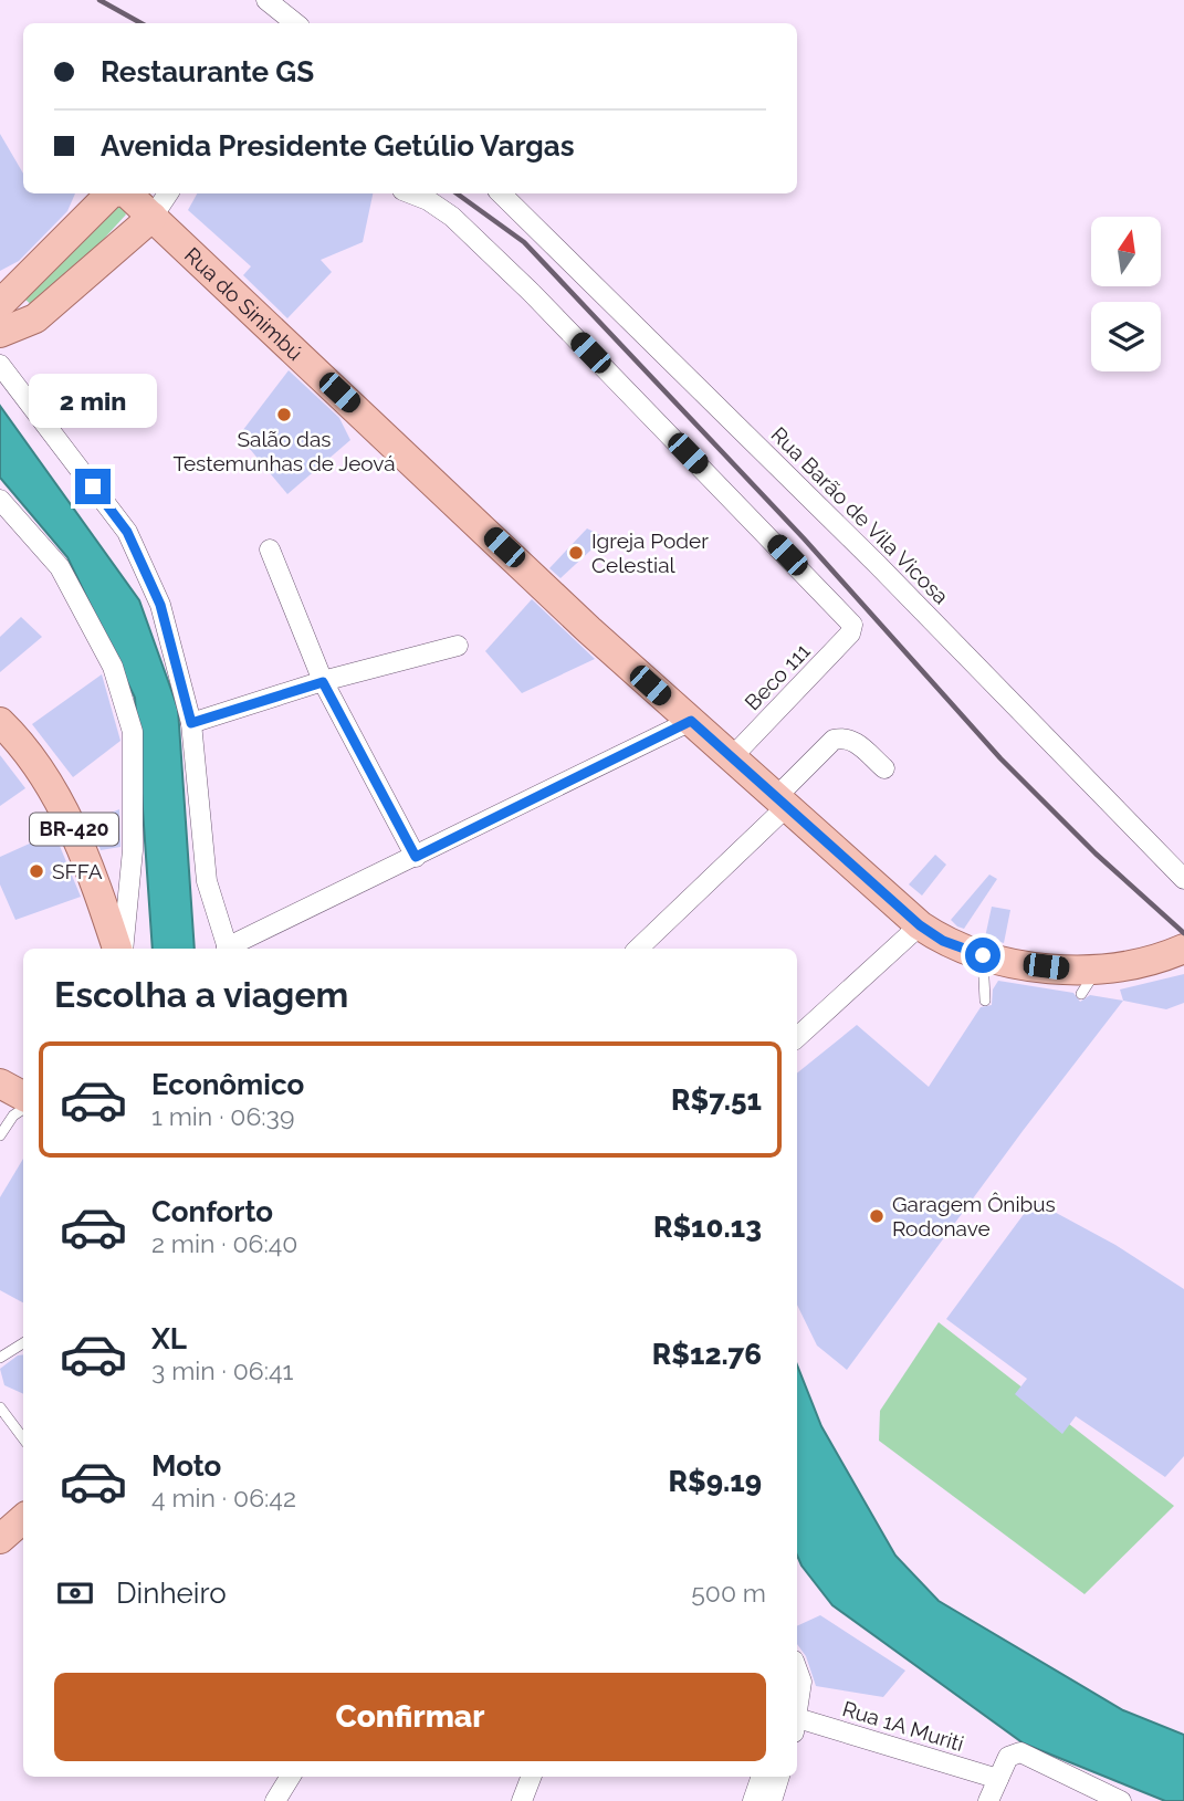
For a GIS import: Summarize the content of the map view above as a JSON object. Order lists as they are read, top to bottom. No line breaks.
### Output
{"streets":{"main road":["Rua do Sinimbú","BR-420"],"street":["Rua Barão de Vila Vicosa","Beco 111","Rua 1A Muriti"]},"crossings":[["Rua do Sinimbú","Beco 111"]],"places":["Salão das Testemunhas de Jeová","Igreja Poder Celestial","SFFA","Garagem Ônibus Rodonave"],"north":"top","page":{"banner":["Restaurante GS","Avenida Presidente Getúlio Vargas"],"bubble":"2 min","heading":"Escolha a viagem","list":[{"name":"Econômico","note":"1 min · 06:39","value":"R$7.51"},{"name":"Conforto","note":"2 min · 06:40","value":"R$10.13"},{"name":"XL","note":"3 min · 06:41","value":"R$12.76"},{"name":"Moto","note":"4 min · 06:42","value":"R$9.19"}],"pay":["Dinheiro","500 m"],"buttons":"Confirmar"}}
